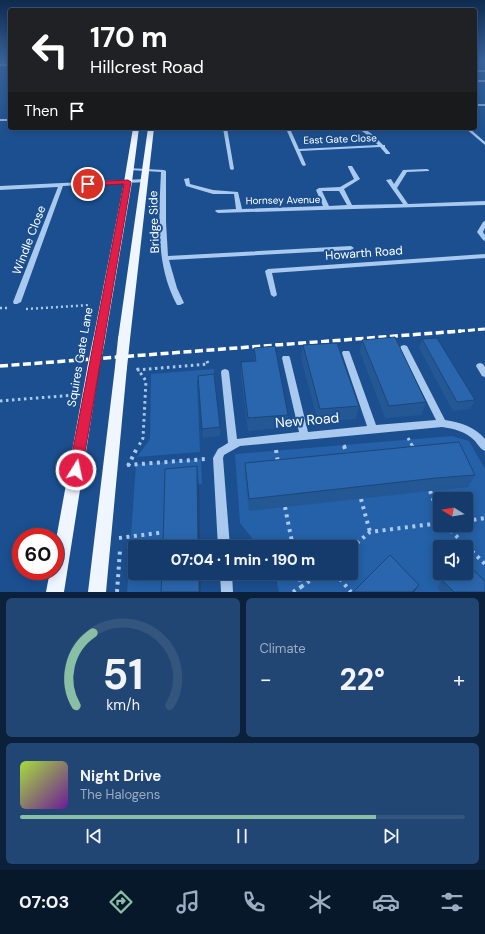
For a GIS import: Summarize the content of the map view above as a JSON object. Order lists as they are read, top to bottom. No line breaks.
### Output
{"streets":{"main road":["Squires Gate Lane"],"street":["East Gate Close","Hornsey Avenue","Bridge Side","Windle Close","Howarth Road","New Road"]},"crossings":[["Bridge Side","Squires Gate Lane"]],"north":"left","page":{"turn":["170 m","Hillcrest Road"],"then":"Then","limit":"60","trip":"07:04 · 1 min · 190 m","tile":"Climate","heat":["−","22°","+"],"song":["Night Drive","The Halogens"],"tabs":"07:03","gauge":["51","km/h"]}}
